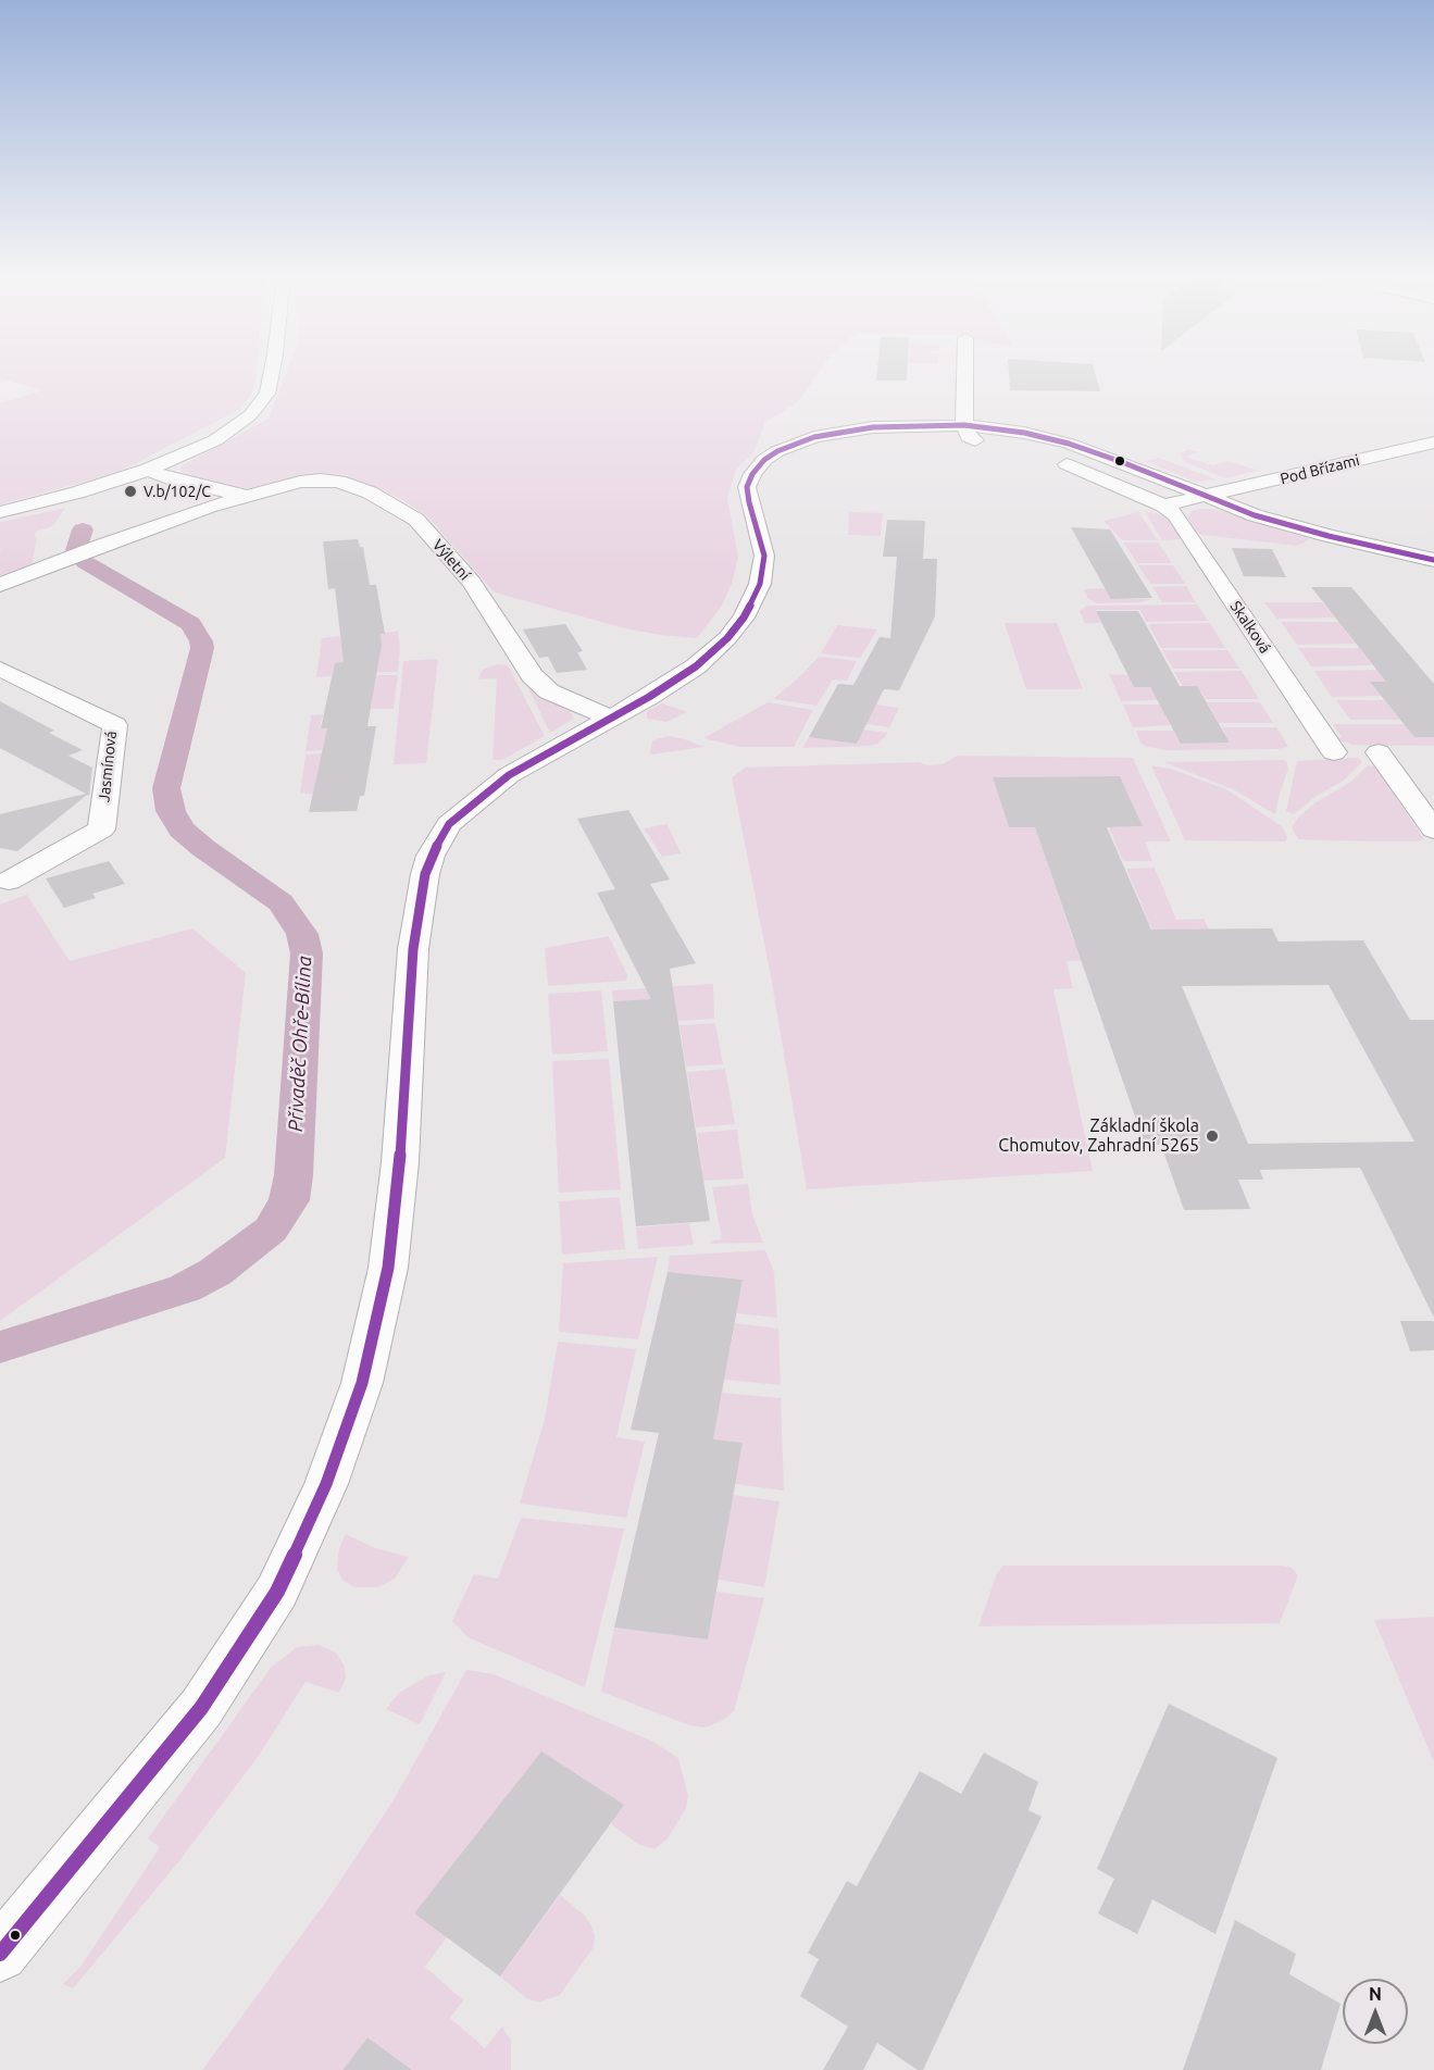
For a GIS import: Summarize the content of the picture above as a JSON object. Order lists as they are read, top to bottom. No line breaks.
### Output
{"streets":{"street":["Pod Břízami","Výletní","Skalková","Jasmínová"]},"water":["Přivaděč Ohře-Bílina"],"places":["V.b/102/C","Základní škola Chomutov, Zahradní 5265"],"north":"top"}
